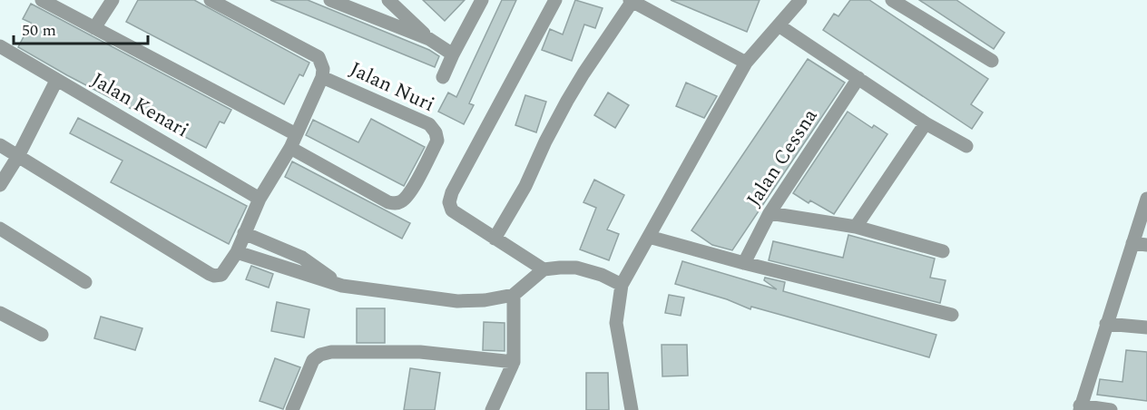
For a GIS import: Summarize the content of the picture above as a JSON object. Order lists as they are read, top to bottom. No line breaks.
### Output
{"streets":{"street":["Jalan Nuri","Jalan Kenari","Jalan Cessna"]},"scale_bar":"50 m"}
